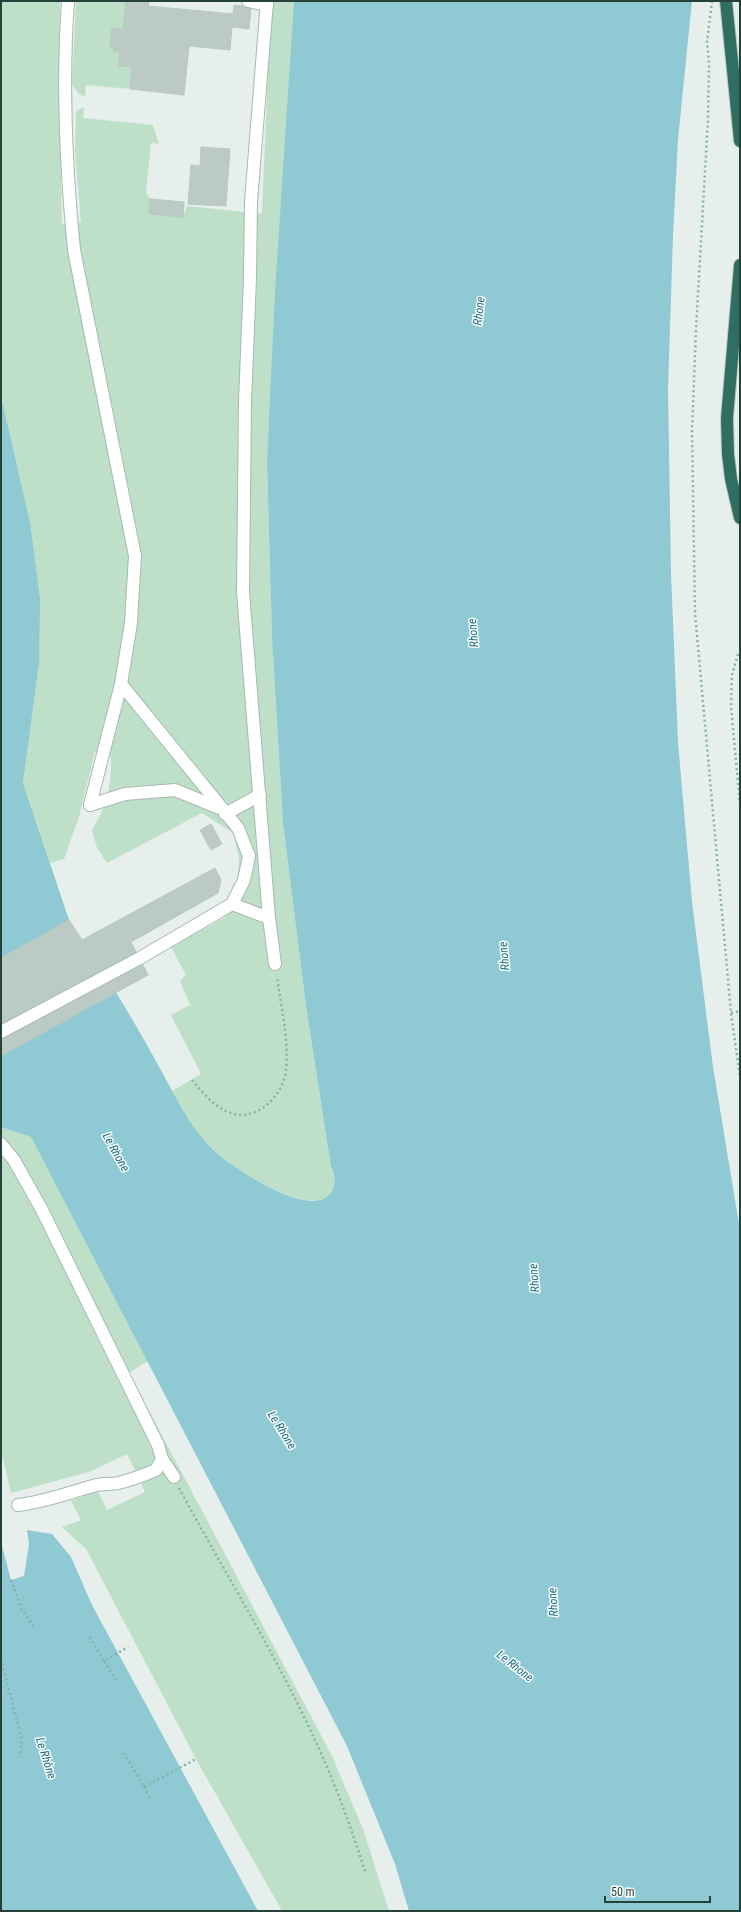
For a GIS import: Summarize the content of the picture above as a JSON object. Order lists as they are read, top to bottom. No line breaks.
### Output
{"water":["Rhone","Le Rhone","Le Rhône"],"scale_bar":"50 m"}
